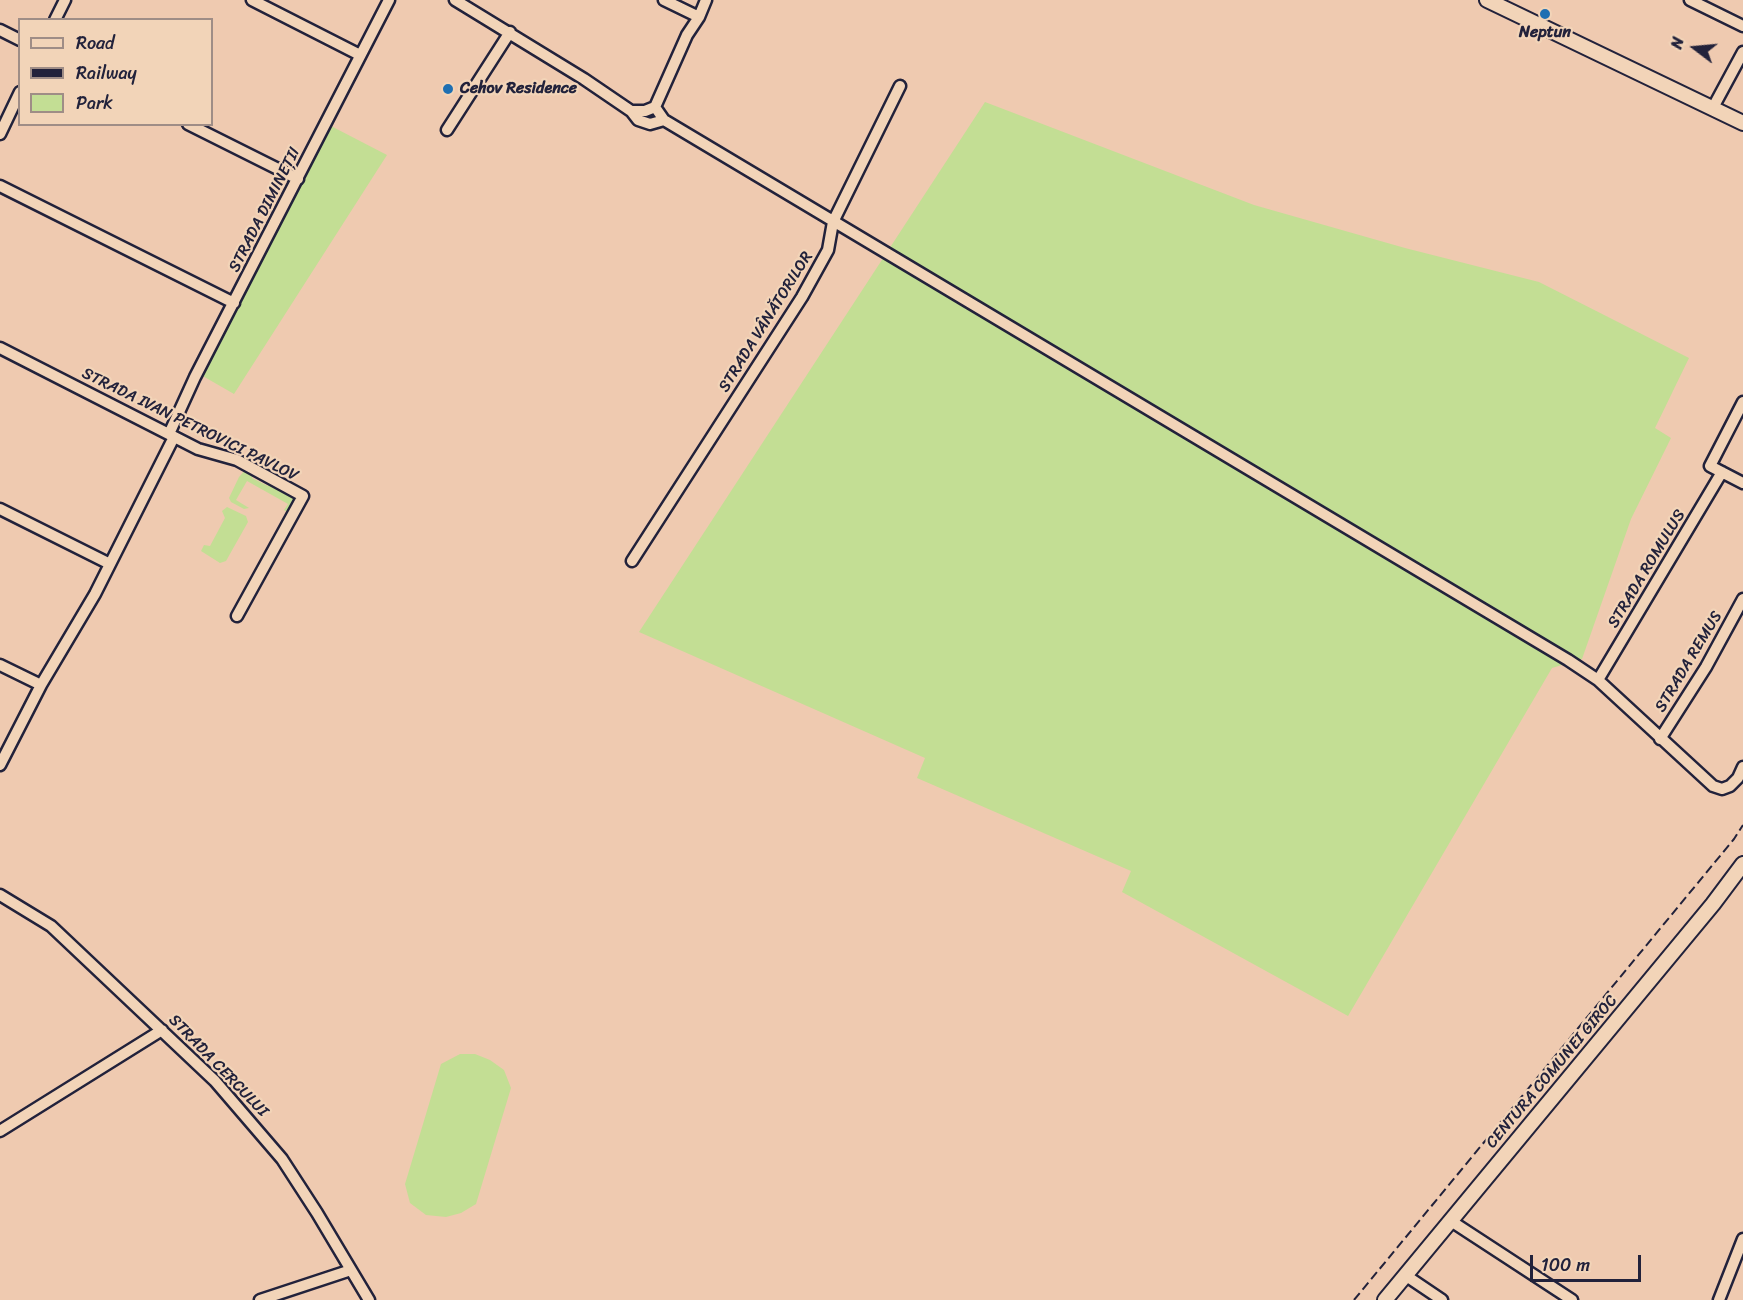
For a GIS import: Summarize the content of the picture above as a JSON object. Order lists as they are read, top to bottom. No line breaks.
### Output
{"streets":{"main road":["CENTURA COMUNEI GIROC"],"street":["STRADA DIMINEȚII","STRADA VÂNĂTORILOR","STRADA IVAN PETROVICI PAVLOV","STRADA ROMULUS","STRADA REMUS","STRADA CERCULUI"]},"crossings":[["STRADA DIMINEȚII","STRADA IVAN PETROVICI PAVLOV"]],"places":["Neptun","Cehov Residence"],"legend":["Road","Railway","Park"],"scale_bar":"100 m","north":"left"}
